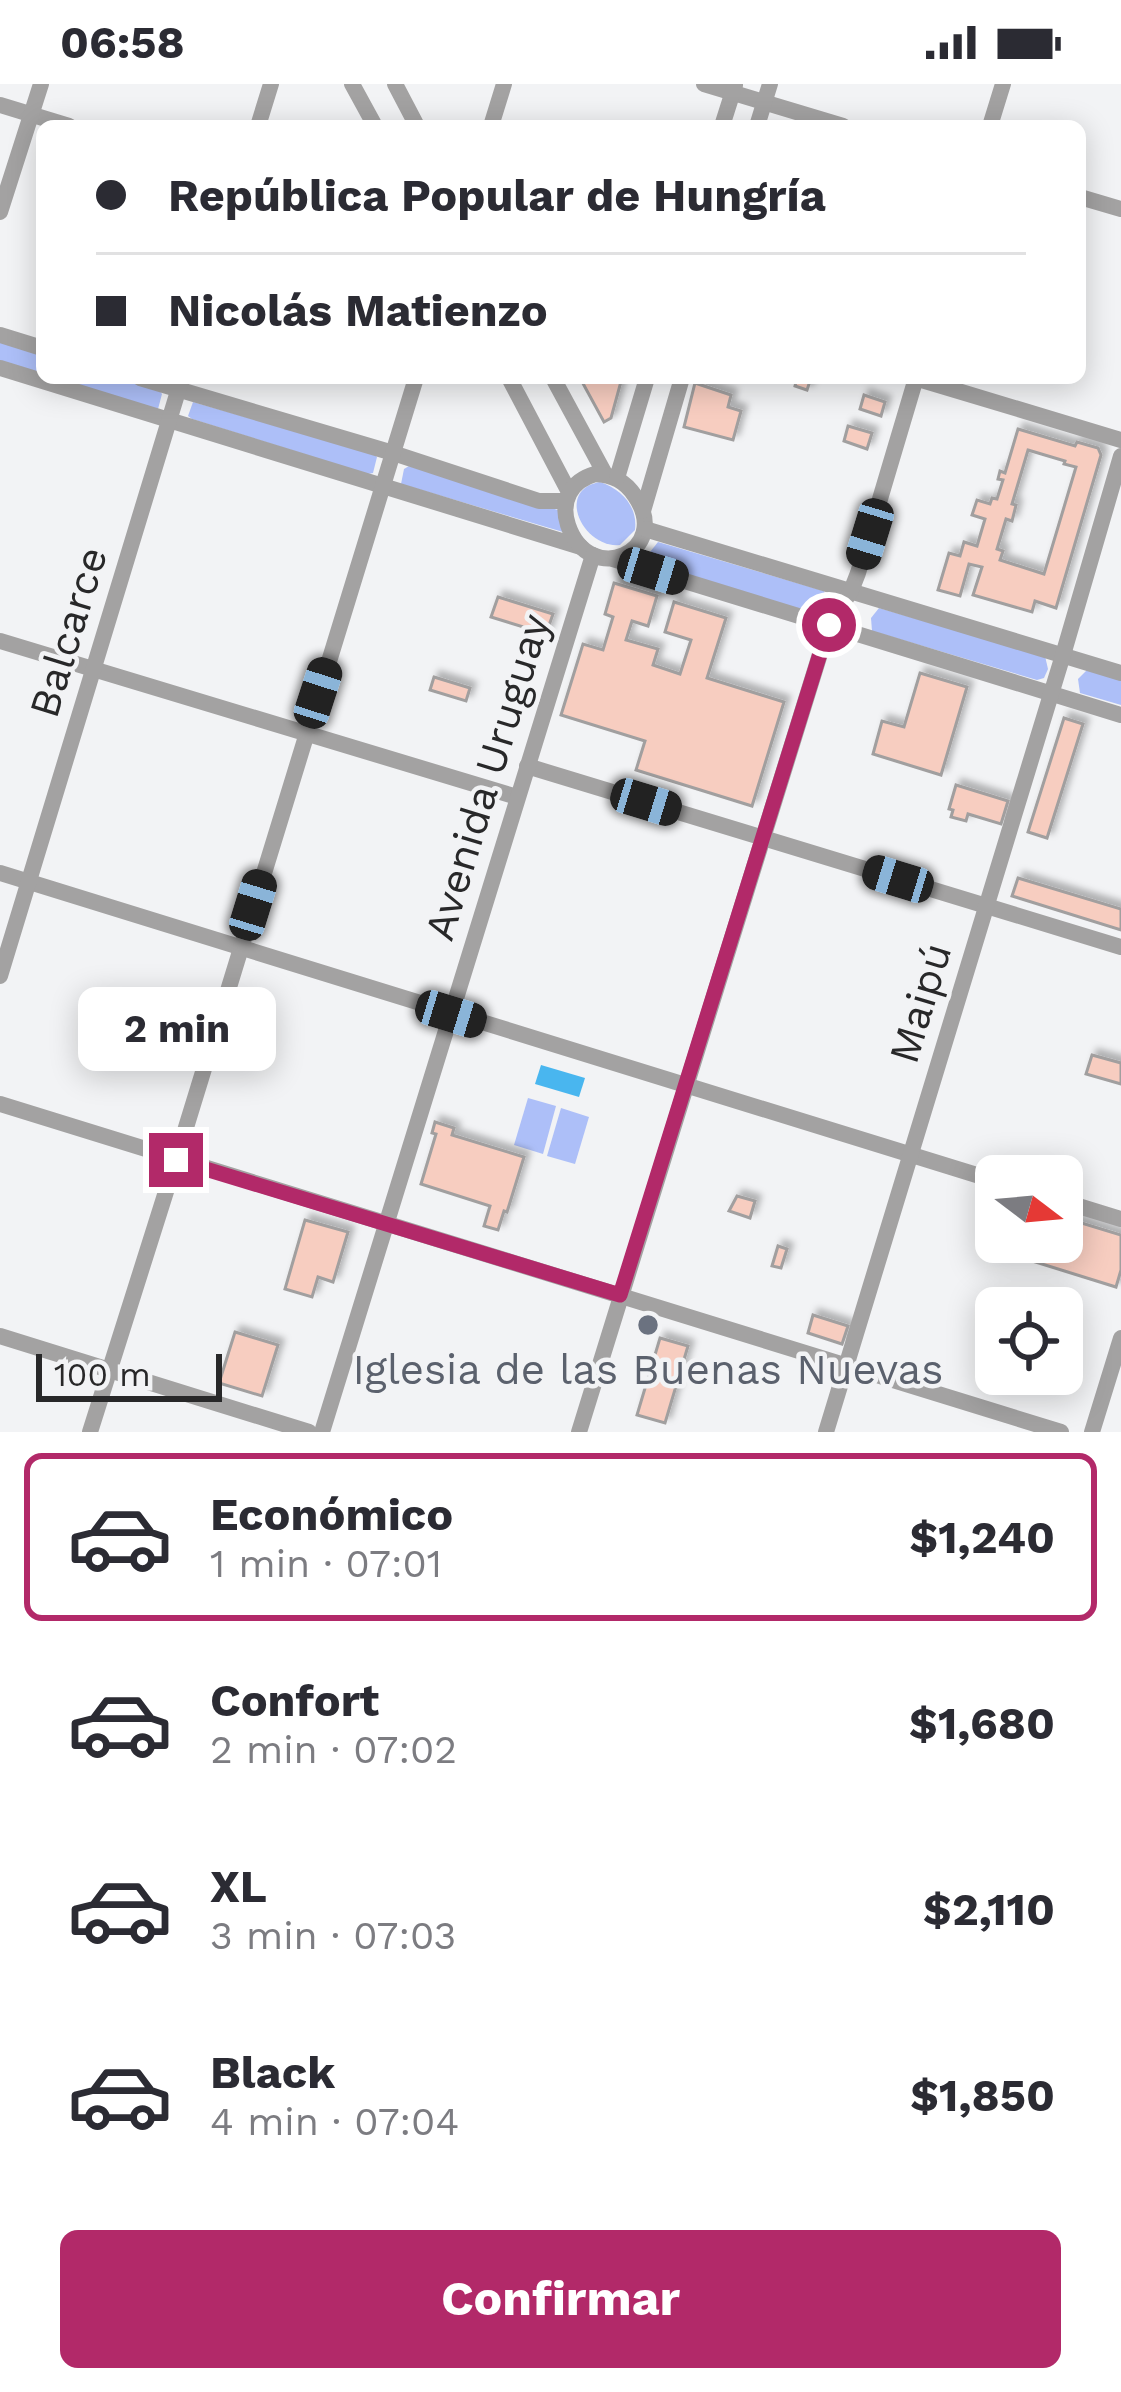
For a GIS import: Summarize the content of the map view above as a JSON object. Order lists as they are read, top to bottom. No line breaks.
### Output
{"streets":{"street":["Balcarce","Avenida Uruguay","Maipú"]},"places":["Iglesia de las Buenas Nuevas"],"scale_bar":"100 m","north":"right","page":{"status":"06:58","banner":["República Popular de Hungría","Nicolás Matienzo"],"bubble":"2 min","scale":"100 m","list":[{"name":"Económico","note":"1 min · 07:01","value":"$1,240"},{"name":"Confort","note":"2 min · 07:02","value":"$1,680"},{"name":"XL","note":"3 min · 07:03","value":"$2,110"},{"name":"Black","note":"4 min · 07:04","value":"$1,850"}],"buttons":"Confirmar"}}
